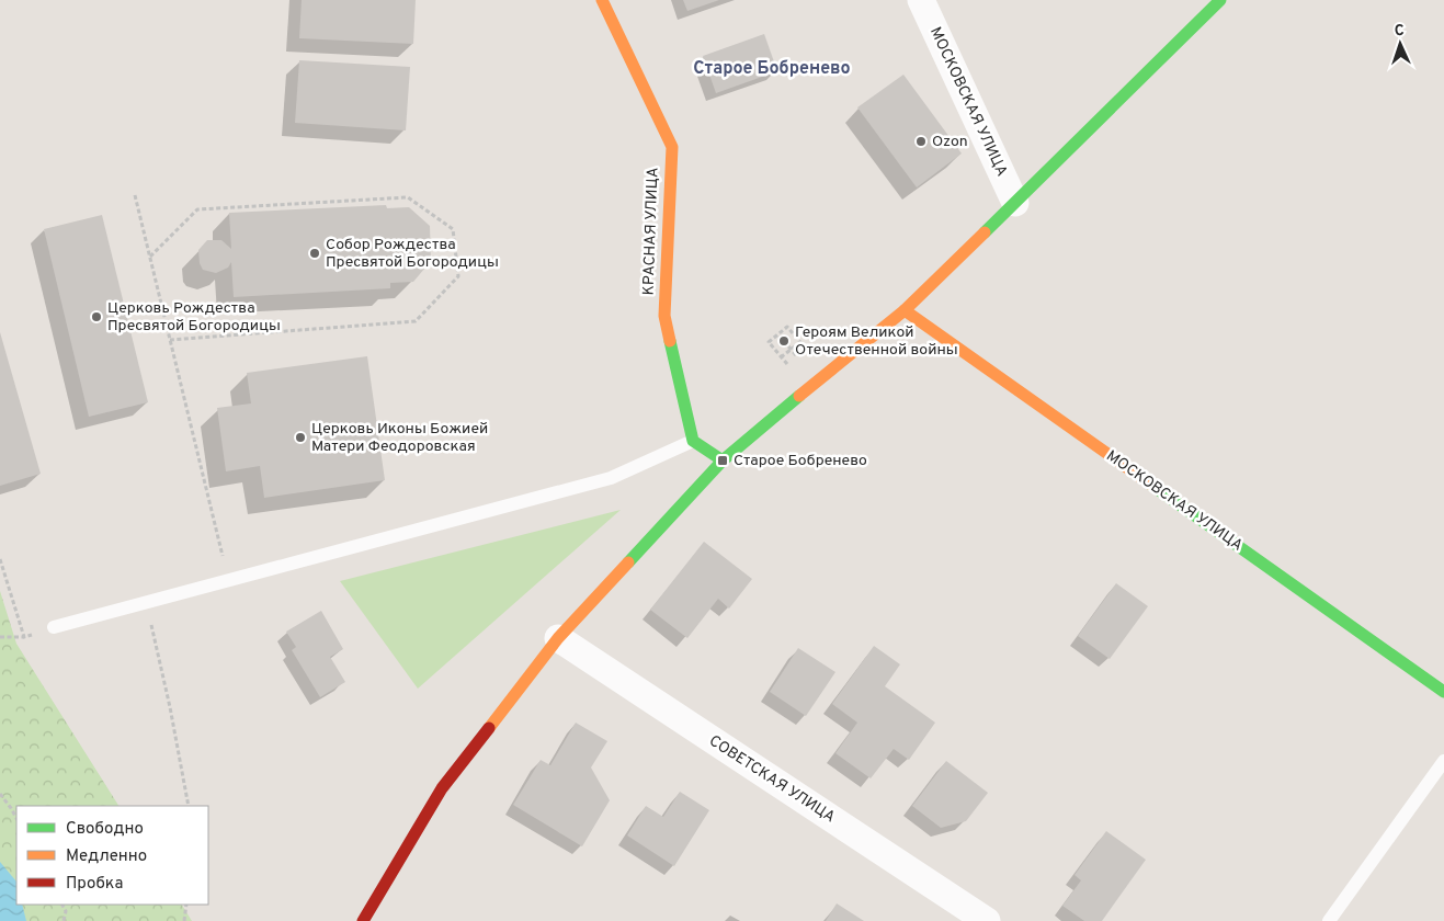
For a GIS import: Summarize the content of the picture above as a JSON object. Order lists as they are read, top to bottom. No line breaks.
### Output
{"streets":{"street":["МОСКОВСКАЯ УЛИЦА","КРАСНАЯ УЛИЦА","СОВЕТСКАЯ УЛИЦА"]},"districts":["Старое Бобренево"],"places":{"other":["Ozon","Собор Рождества Пресвятой Богородицы","Церковь Рождества Пресвятой Богородицы","Героям Великой Отечественной войны","Церковь Иконы Божией Матери Феодоровская"],"transit":["Старое Бобренево"]},"legend":["Свободно","Медленно","Пробка"],"north":"top"}
